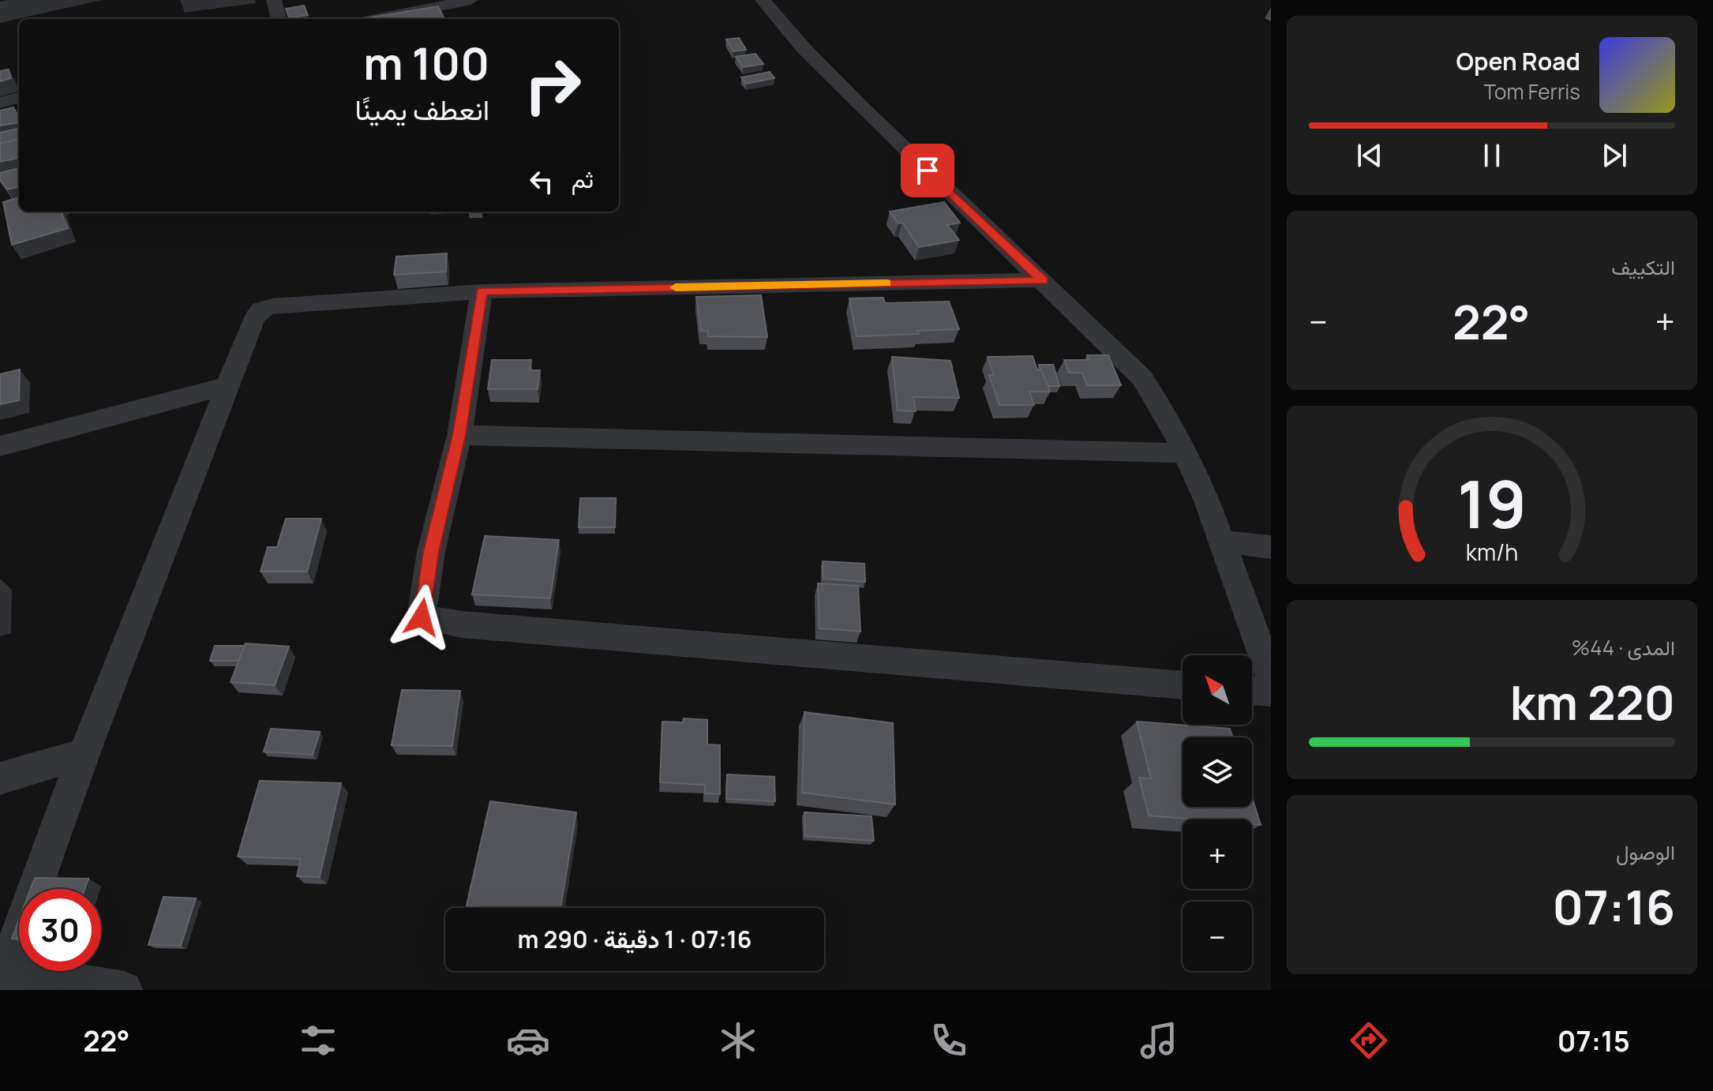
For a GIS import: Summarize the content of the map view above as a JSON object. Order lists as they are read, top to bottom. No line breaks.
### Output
{"north":"top left","page":{"turn":["100 m","انعطف يمينًا"],"song":["Open Road","Tom Ferris"],"then":"ثم","tile":["التكييف",["المدى · 44%","220 km"],["الوصول","07:16"]],"heat":["−","22°","+"],"map_buttons":["+","−"],"limit":"30","trip":"07:16 · 1 دقيقة · 290 m","tabs":["07:15","22°"],"gauge":["19","km/h"]}}
